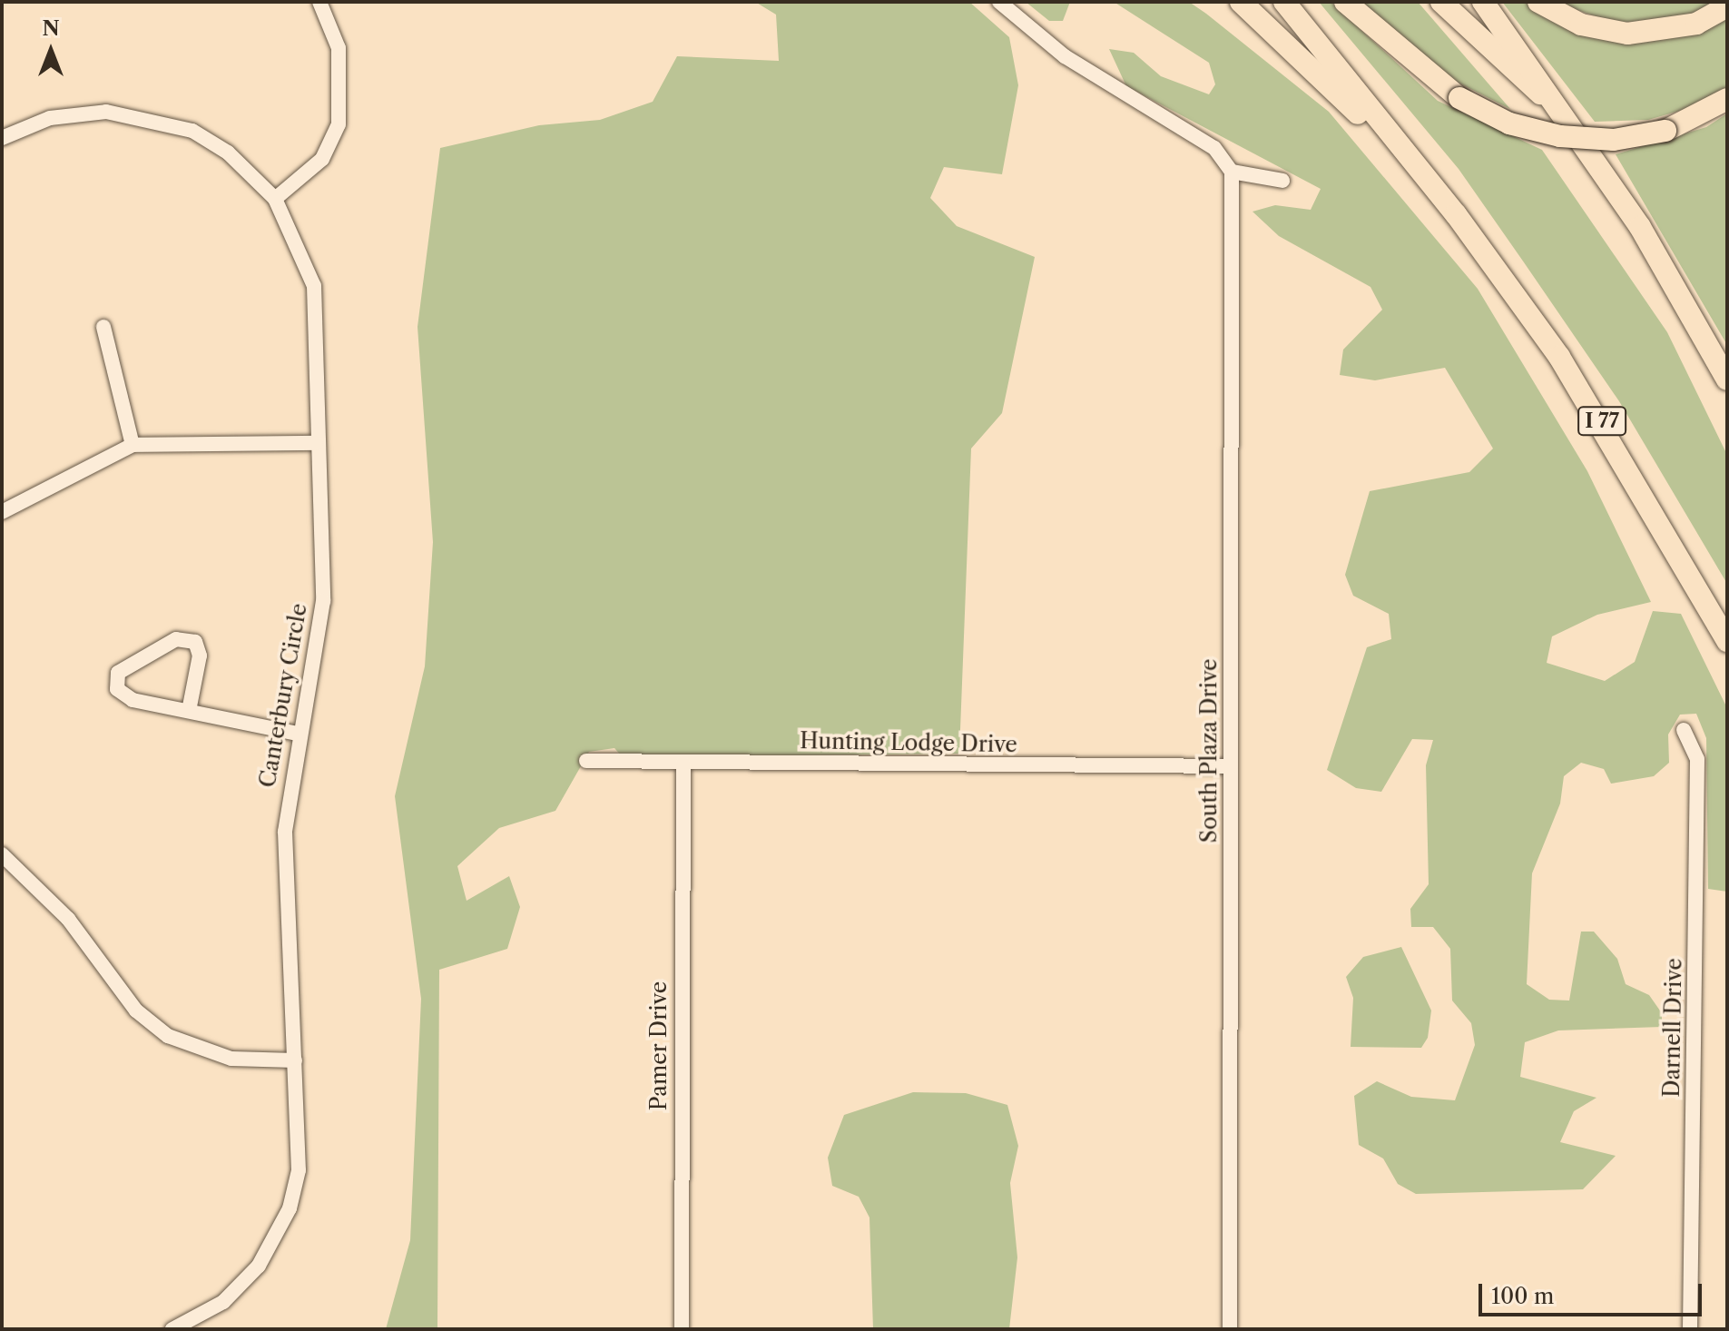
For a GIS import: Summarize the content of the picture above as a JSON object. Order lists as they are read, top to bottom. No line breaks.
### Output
{"streets":{"highway":["I 77"],"street":["Canterbury Circle","Hunting Lodge Drive","South Plaza Drive","Darnell Drive","Pamer Drive"]},"crossings":[["Hunting Lodge Drive","South Plaza Drive"],["Hunting Lodge Drive","Pamer Drive"]],"scale_bar":"100 m","north":"top"}
